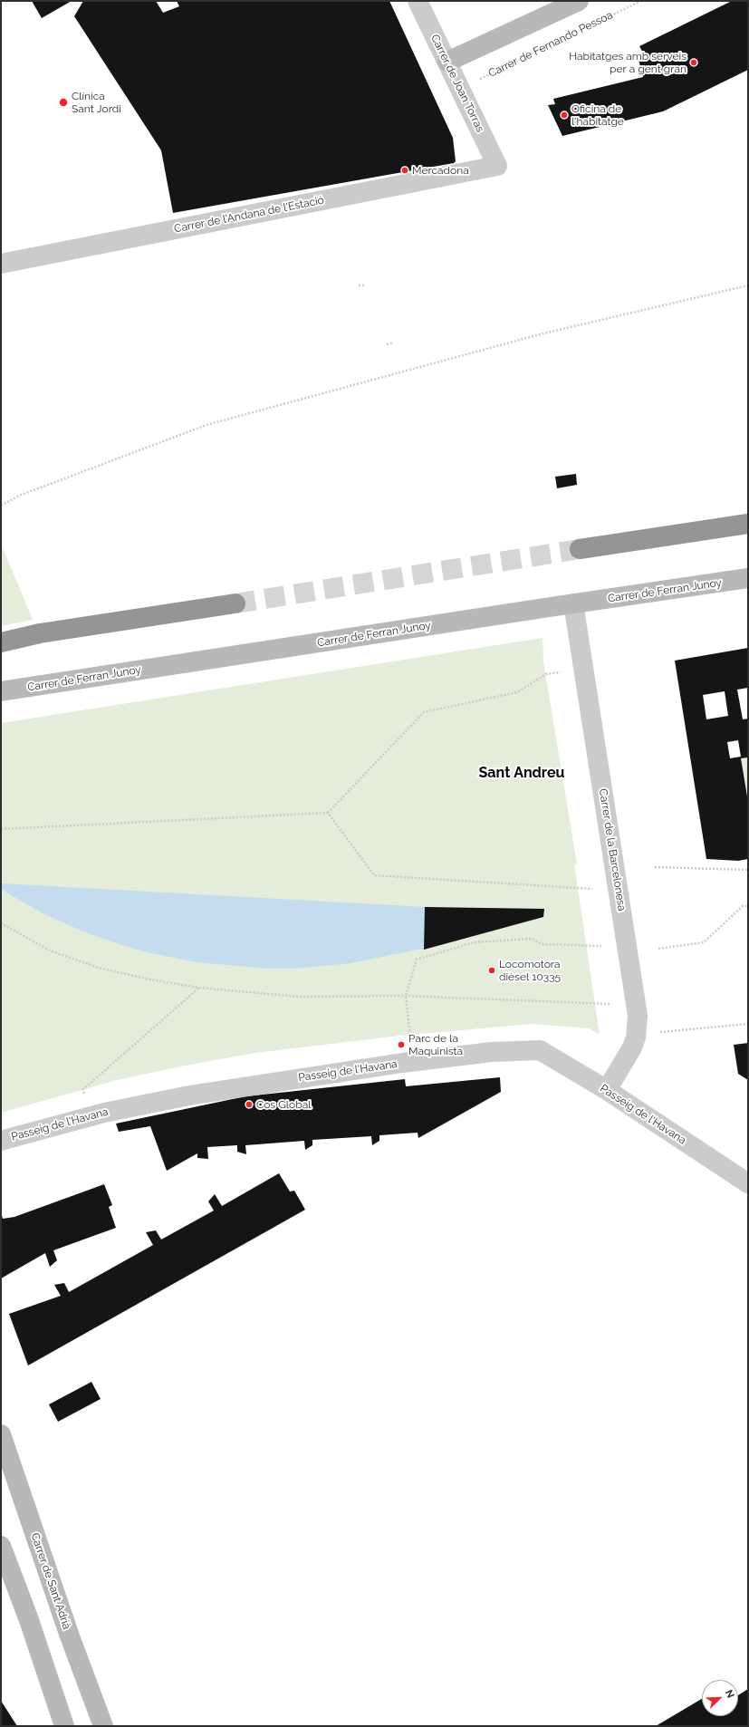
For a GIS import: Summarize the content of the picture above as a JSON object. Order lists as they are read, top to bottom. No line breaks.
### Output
{"streets":{"main road":["Carrer de Ferran Junoy","Carrer de Sant Adrià"],"street":["Carrer de Joan Torras","Carrer de l'Andana de l'Estació","Carrer de la Barcelonesa","Passeig de l'Havana"],"path":["Carrer de Fernando Pessoa"]},"crossings":[["Carrer de Fernando Pessoa","Carrer de Joan Torras"],["Carrer de Joan Torras","Carrer de l'Andana de l'Estació"],["Carrer de Ferran Junoy","Carrer de la Barcelonesa"],["Carrer de la Barcelonesa","Passeig de l'Havana"]],"districts":["Sant Andreu"],"places":["Habitatges amb serveis per a gent gran","Clínica Sant Jordi","Oficina de l'habitatge","Mercadona","Locomotora dièsel 10335","Parc de la Maquinista","Cos Global"],"north":"top right"}
